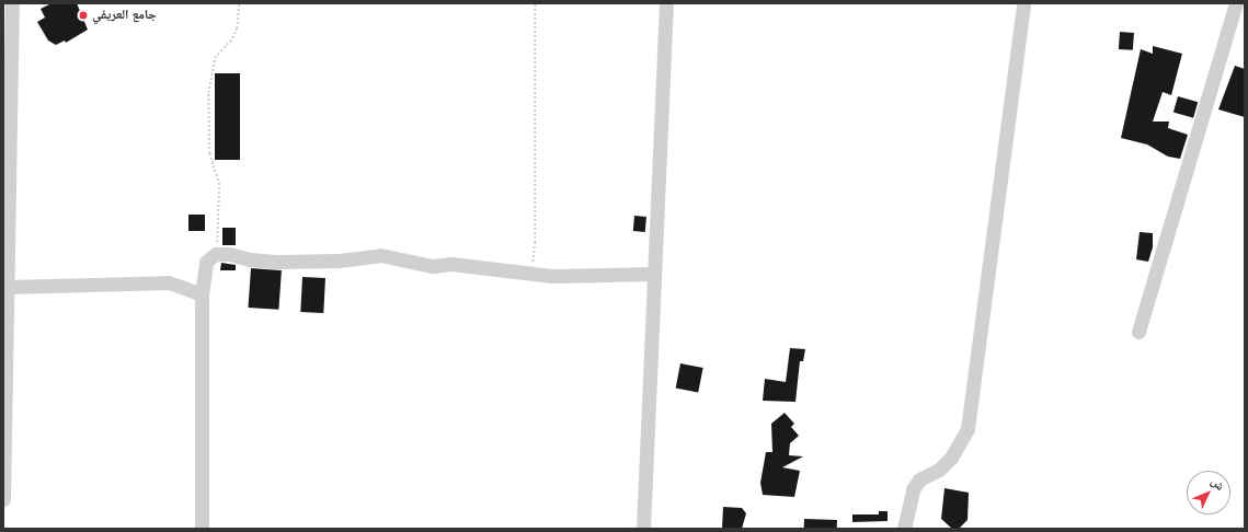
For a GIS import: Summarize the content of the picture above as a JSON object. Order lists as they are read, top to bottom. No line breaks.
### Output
{"places":["جامع العريفي"],"north":"top right"}
